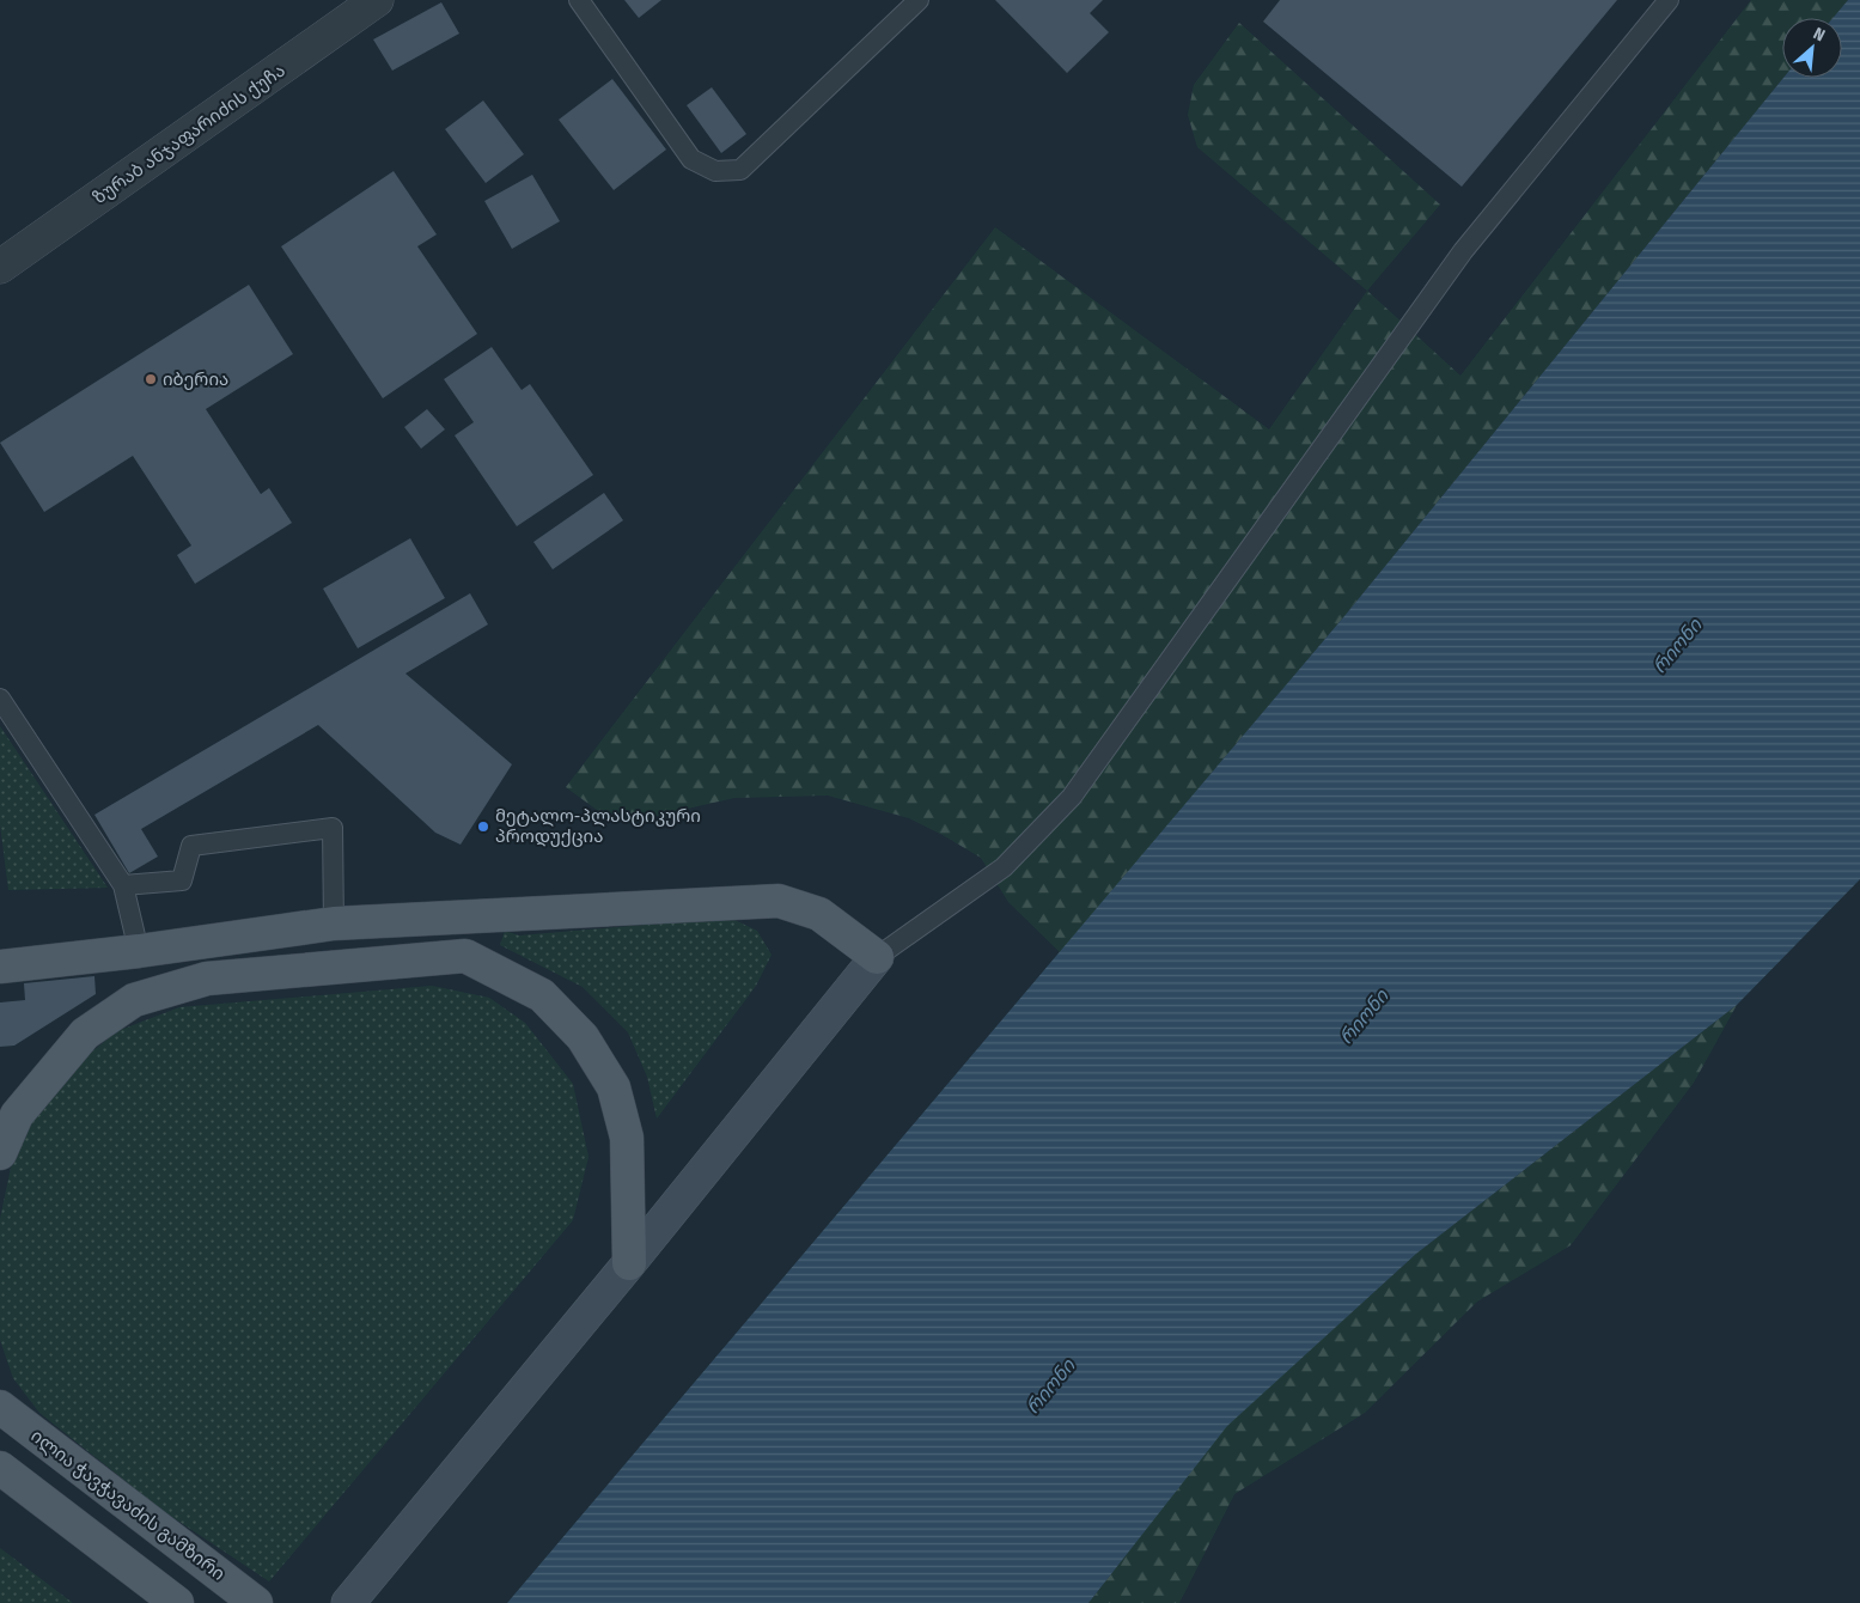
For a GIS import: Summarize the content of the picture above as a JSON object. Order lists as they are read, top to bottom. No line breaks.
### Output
{"streets":{"main road":["ილია ჭავჭავაძის გამზირი"],"street":["ზურაბ ანჯაფარიძის ქუჩა"]},"water":["რიონი"],"places":["იბერია","მეტალო-პლასტიკური პროდუქცია"],"north":"top right"}
